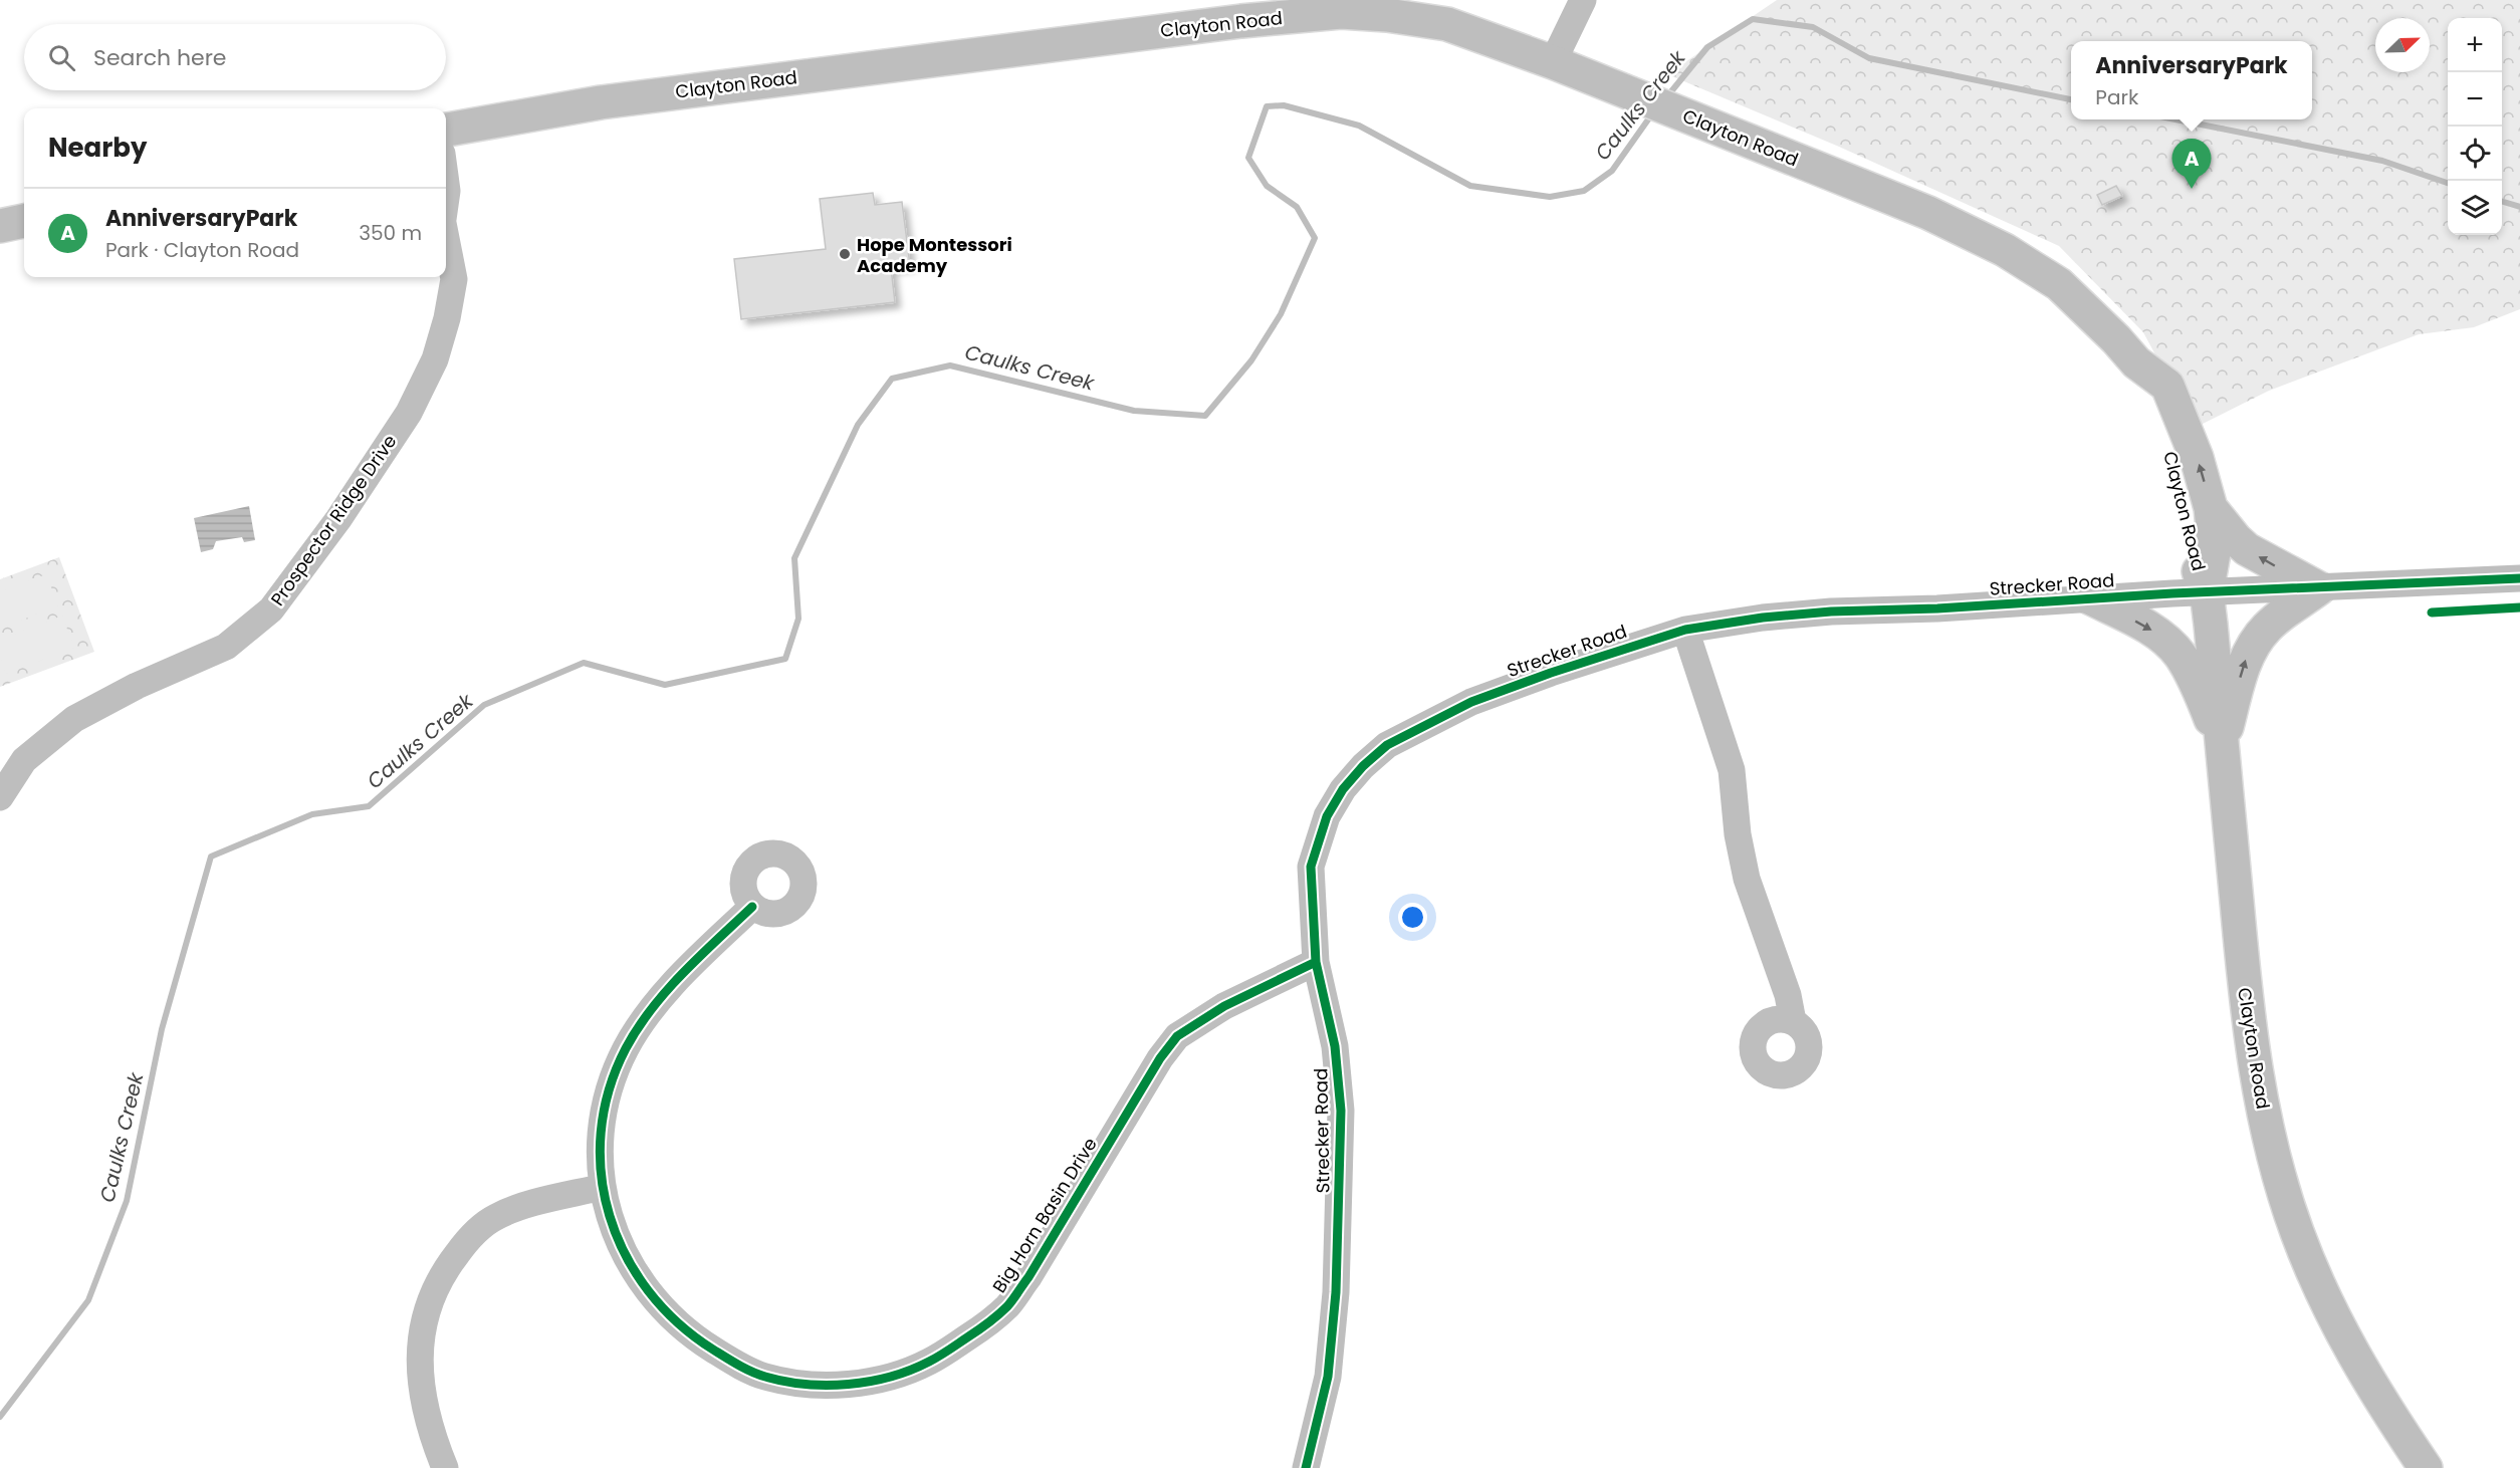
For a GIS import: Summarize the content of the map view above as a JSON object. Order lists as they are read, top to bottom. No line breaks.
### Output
{"streets":{"main road":["Clayton Road"],"street":["Prospector Ridge Drive","Strecker Road","Big Horn Basin Drive"]},"crossings":[["Clayton Road","Strecker Road"],["Strecker Road","Big Horn Basin Drive"]],"water":["Caulks Creek"],"places":["Hope Montessori Academy"],"north":"top right","page":{"map_buttons":["+","−"],"search":"Search here","popup":["AnniversaryPark","Park"],"heading":"Nearby","pins":"A","list":[{"mark":"A","name":"AnniversaryPark","note":"Park · Clayton Road","value":"350 m"}]}}
